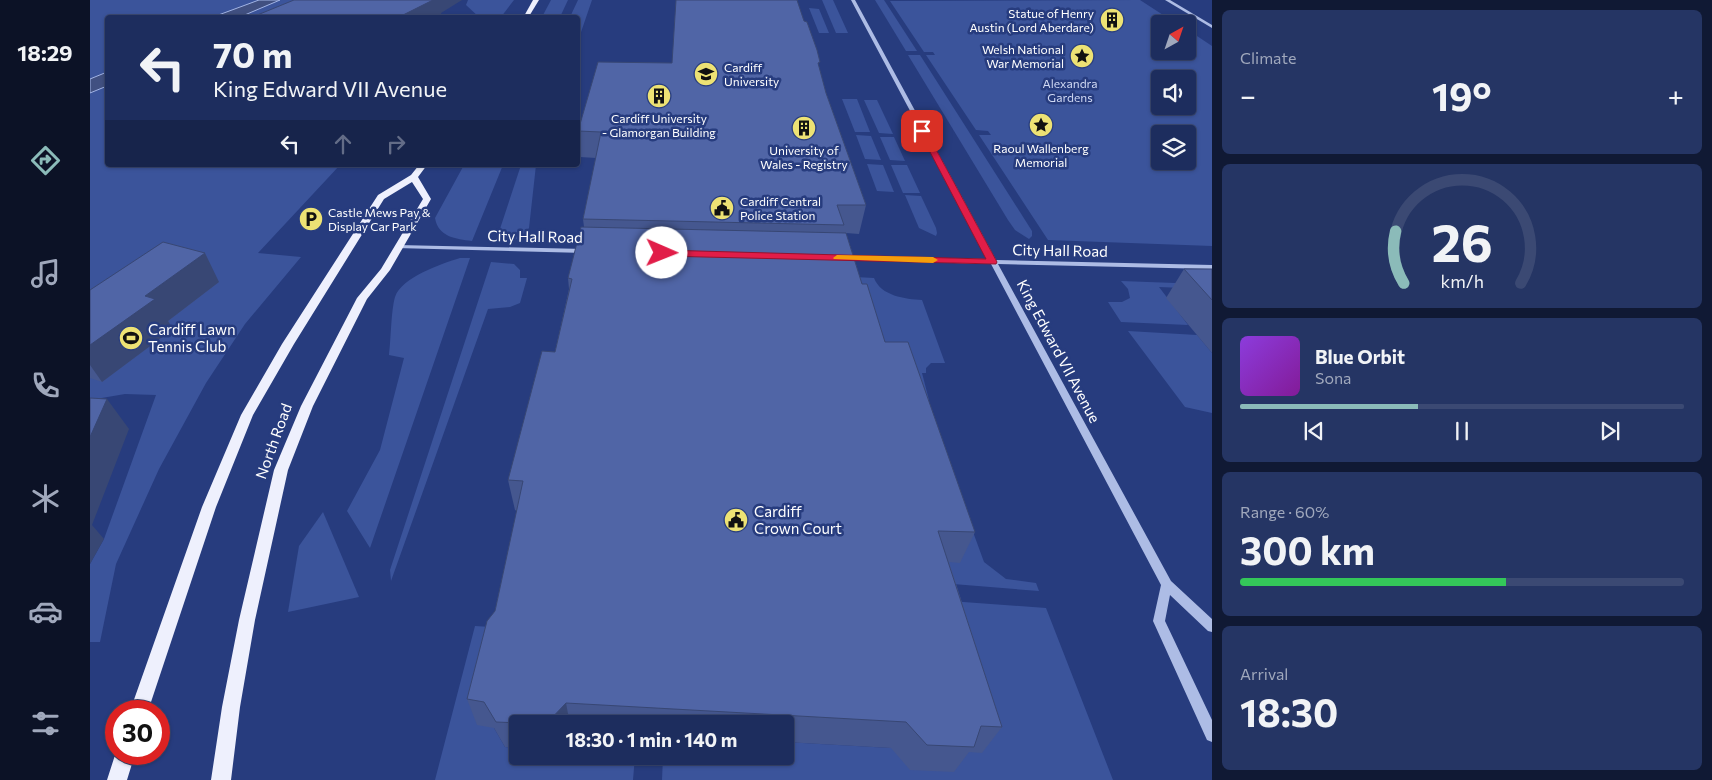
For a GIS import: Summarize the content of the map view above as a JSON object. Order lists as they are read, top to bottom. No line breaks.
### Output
{"streets":{"main road":["North Road"],"street":["City Hall Road","King Edward VII Avenue"]},"crossings":[["City Hall Road","King Edward VII Avenue"],["City Hall Road","North Road"]],"parks":["Alexandra Gardens"],"places":{"building":["Statue of Henry Austin (Lord Aberdare)","Cardiff University - Glamorgan Building","University of Wales - Registry"],"place":["Welsh National War Memorial","Raoul Wallenberg Memorial"],"school or university":["Cardiff University"],"public building":["Cardiff Central Police Station","Cardiff Crown Court"],"parking":["Castle Mews Pay & Display Car Park"],"sports":["Cardiff Lawn Tennis Club"]},"north":"top right","page":{"tabs":"18:29","tile":["Climate",["Range · 60%","300 km"],["Arrival","18:30"]],"turn":["70 m","King Edward VII Avenue"],"heat":["−","19°","+"],"song":["Blue Orbit","Sona"],"limit":"30","trip":"18:30 · 1 min · 140 m","gauge":["26","km/h"]}}
